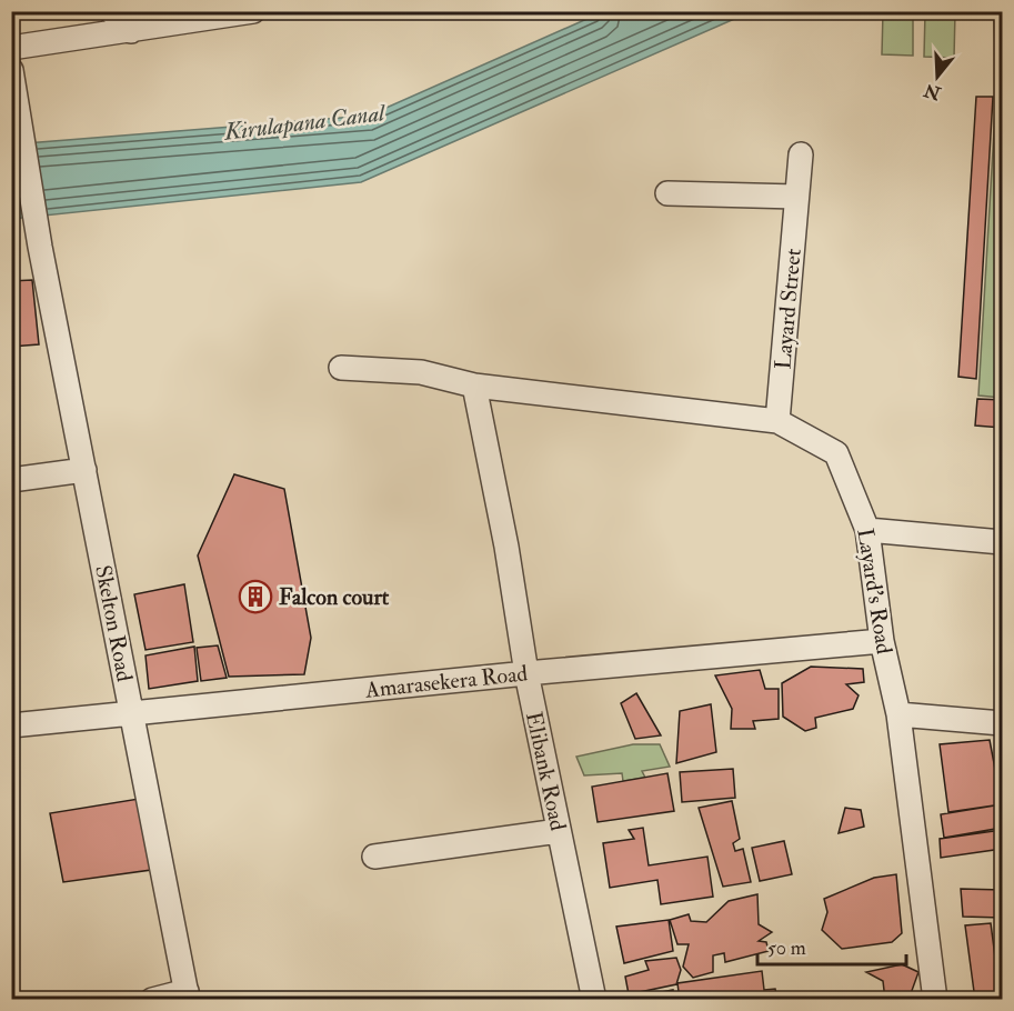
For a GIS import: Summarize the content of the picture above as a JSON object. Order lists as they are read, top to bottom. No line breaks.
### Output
{"streets":{"street":["Layard Street","Layard's Road","Skelton Road","Amarasekera Road","Elibank Road"]},"crossings":[["Layard Street","Layard's Road"],["Layard's Road","Amarasekera Road"],["Layard's Road","Elibank Road"],["Skelton Road","Amarasekera Road"],["Amarasekera Road","Elibank Road"]],"water":["Kirulapana Canal"],"places":{"building":["Falcon court"]},"scale_bar":"50 m","north":"bottom"}
